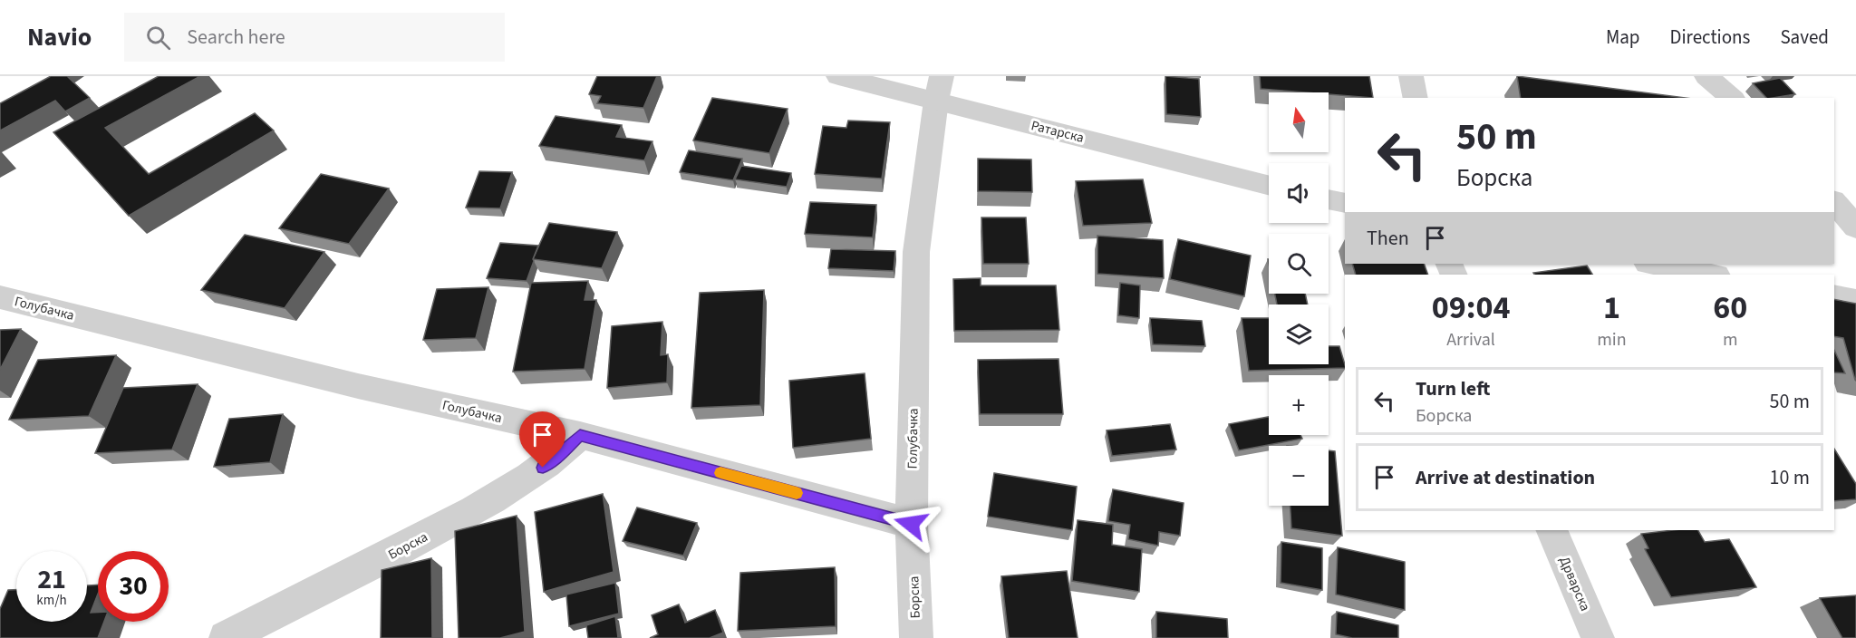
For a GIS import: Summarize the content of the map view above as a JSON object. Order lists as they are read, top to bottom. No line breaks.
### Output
{"streets":{"street":["Ратарска","Голубачка","Борска","Дрварска"]},"crossings":[["Ратарска","Голубачка"],["Голубачка","Борска"]],"north":"top","page":{"header":"Navio","search":"Search here","nav":["Map","Directions","Saved"],"map_buttons":["+","−"],"turn":["50 m","Борска"],"then":"Then","eta":["09:04","Arrival","1","min","60","m"],"list":[{"name":"Turn left","note":"Борска","value":"50 m"},{"name":"Arrive at destination","value":"10 m"}],"speed":"21 km/h","limit":"30"}}
